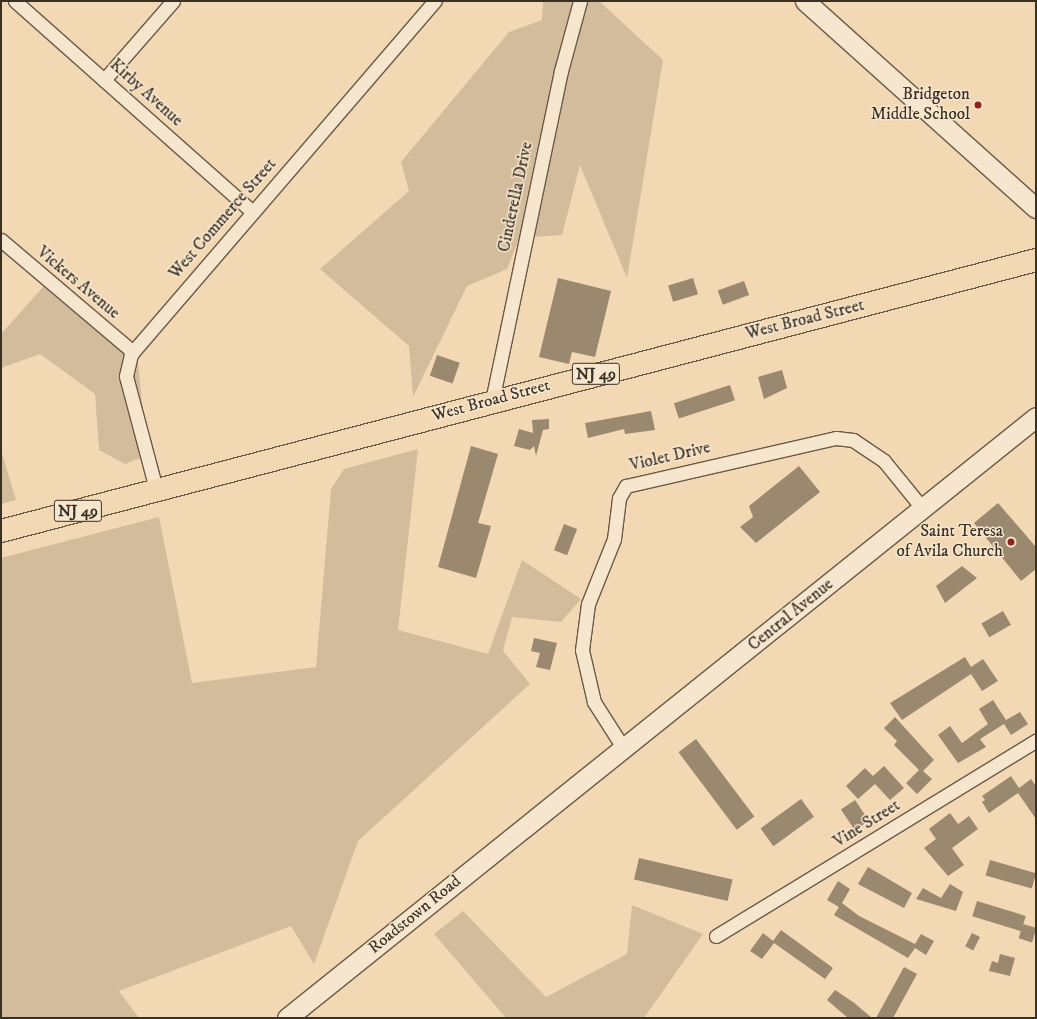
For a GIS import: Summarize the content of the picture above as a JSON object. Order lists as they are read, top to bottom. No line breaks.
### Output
{"streets":{"highway":["West Broad Street","NJ 49"],"main road":["Central Avenue","Roadstown Road"],"street":["Kirby Avenue","Cinderella Drive","West Commerce Street","Vickers Avenue","Violet Drive","Vine Street"]},"crossings":[["Kirby Avenue","West Commerce Street"],["Cinderella Drive","West Broad Street"],["West Commerce Street","Vickers Avenue"],["West Commerce Street","West Broad Street"],["West Commerce Street","NJ 49"],["West Broad Street","NJ 49"],["Violet Drive","Central Avenue"],["Central Avenue","Roadstown Road"]],"places":["Bridgeton Middle School","Saint Teresa of Avila Church"]}
